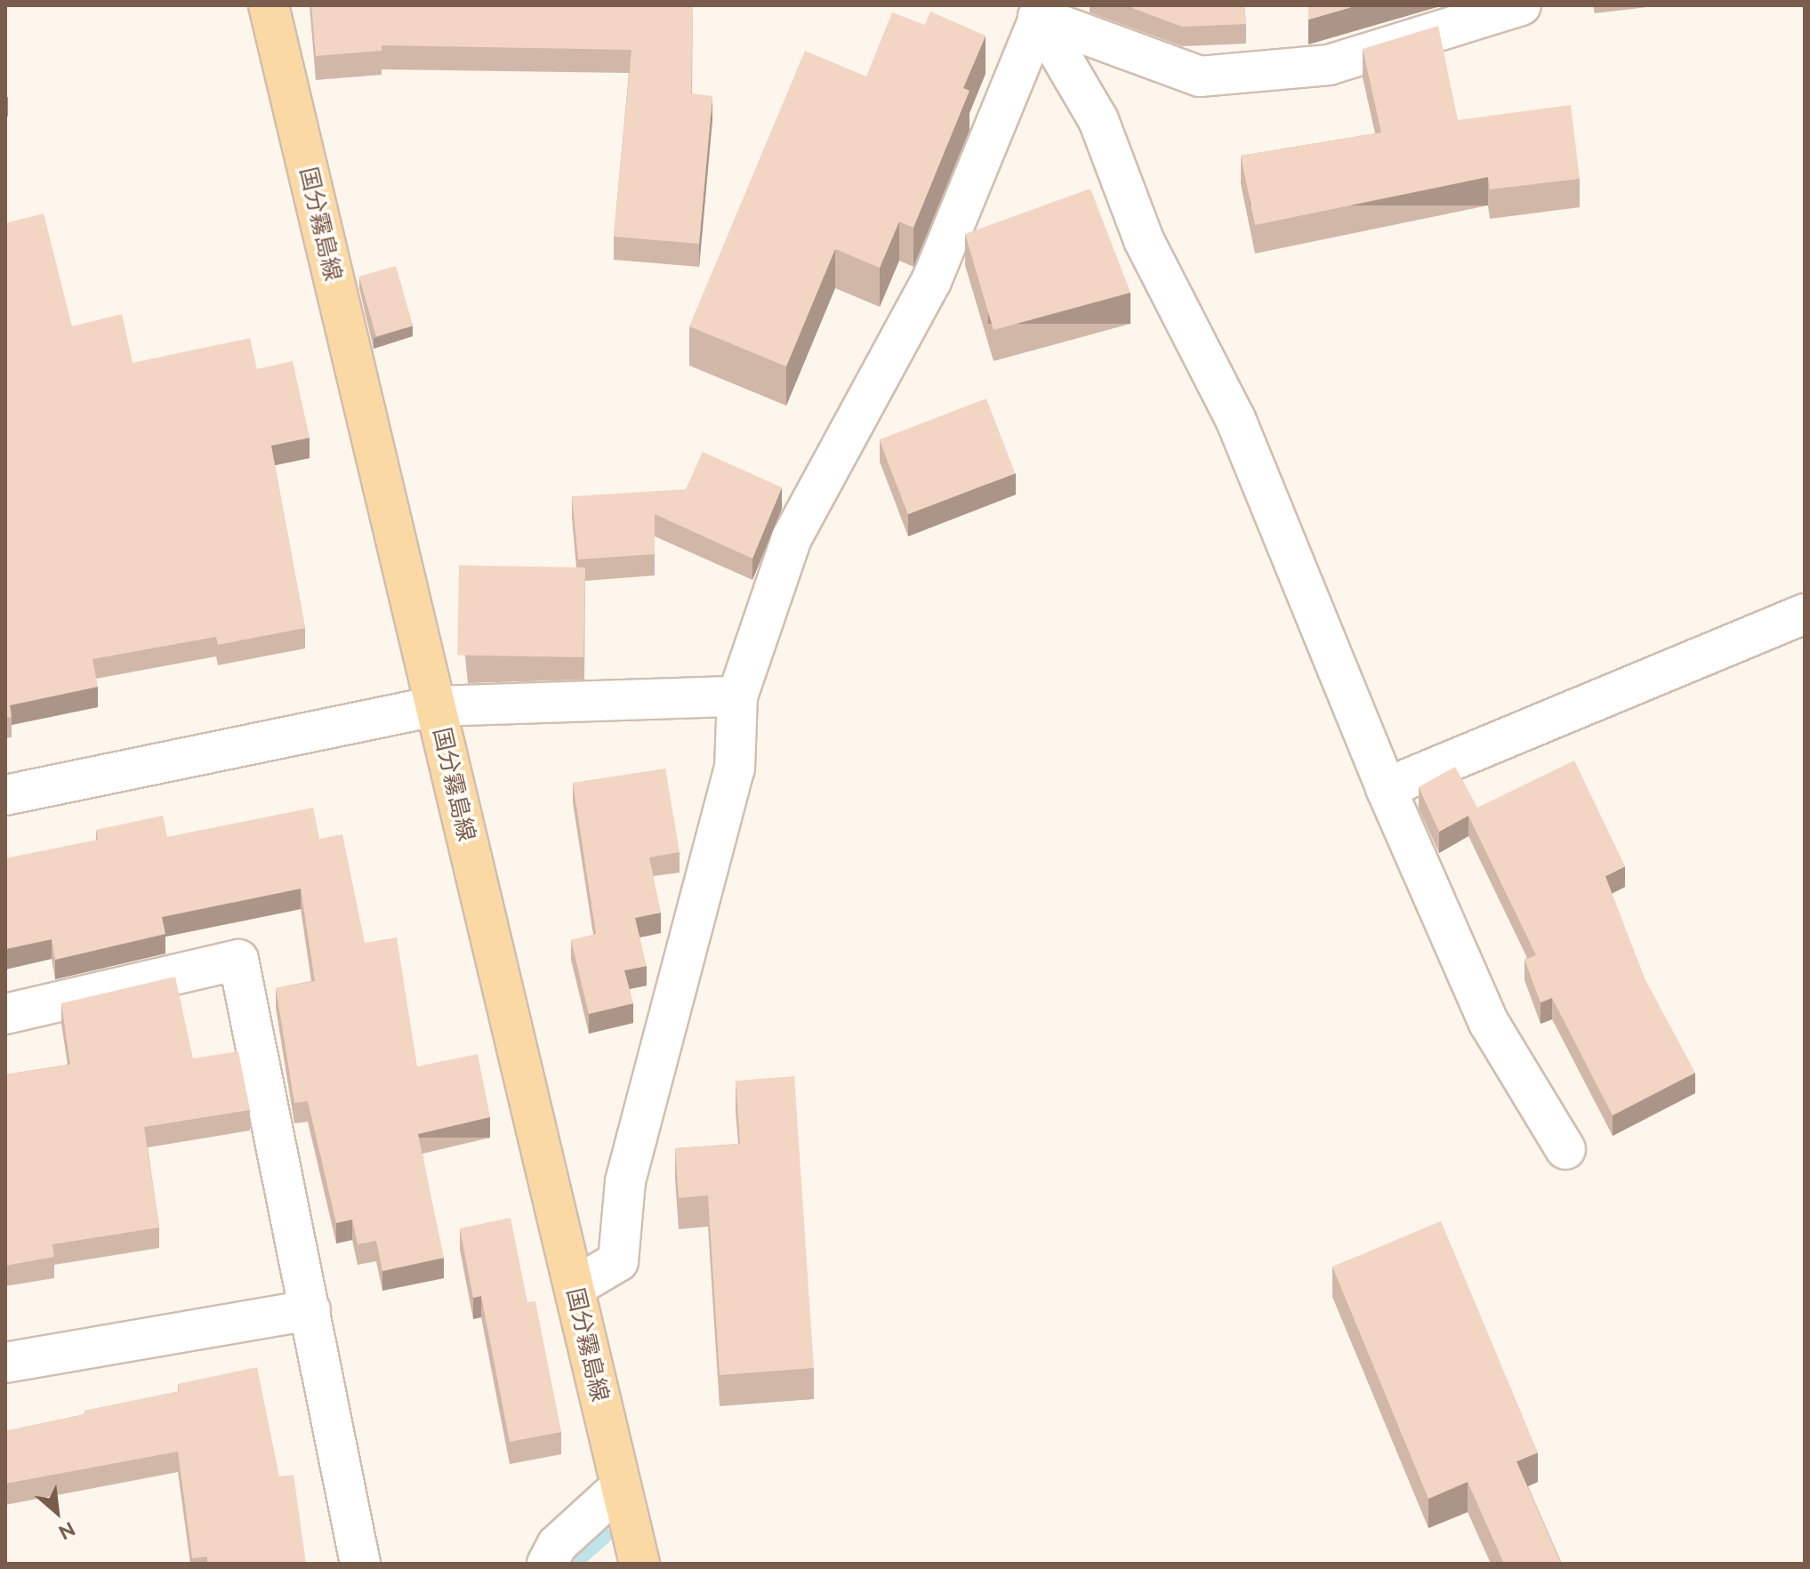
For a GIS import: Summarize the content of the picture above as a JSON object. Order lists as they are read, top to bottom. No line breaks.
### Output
{"streets":{"main road":["国分霧島線"]},"north":"bottom right"}
